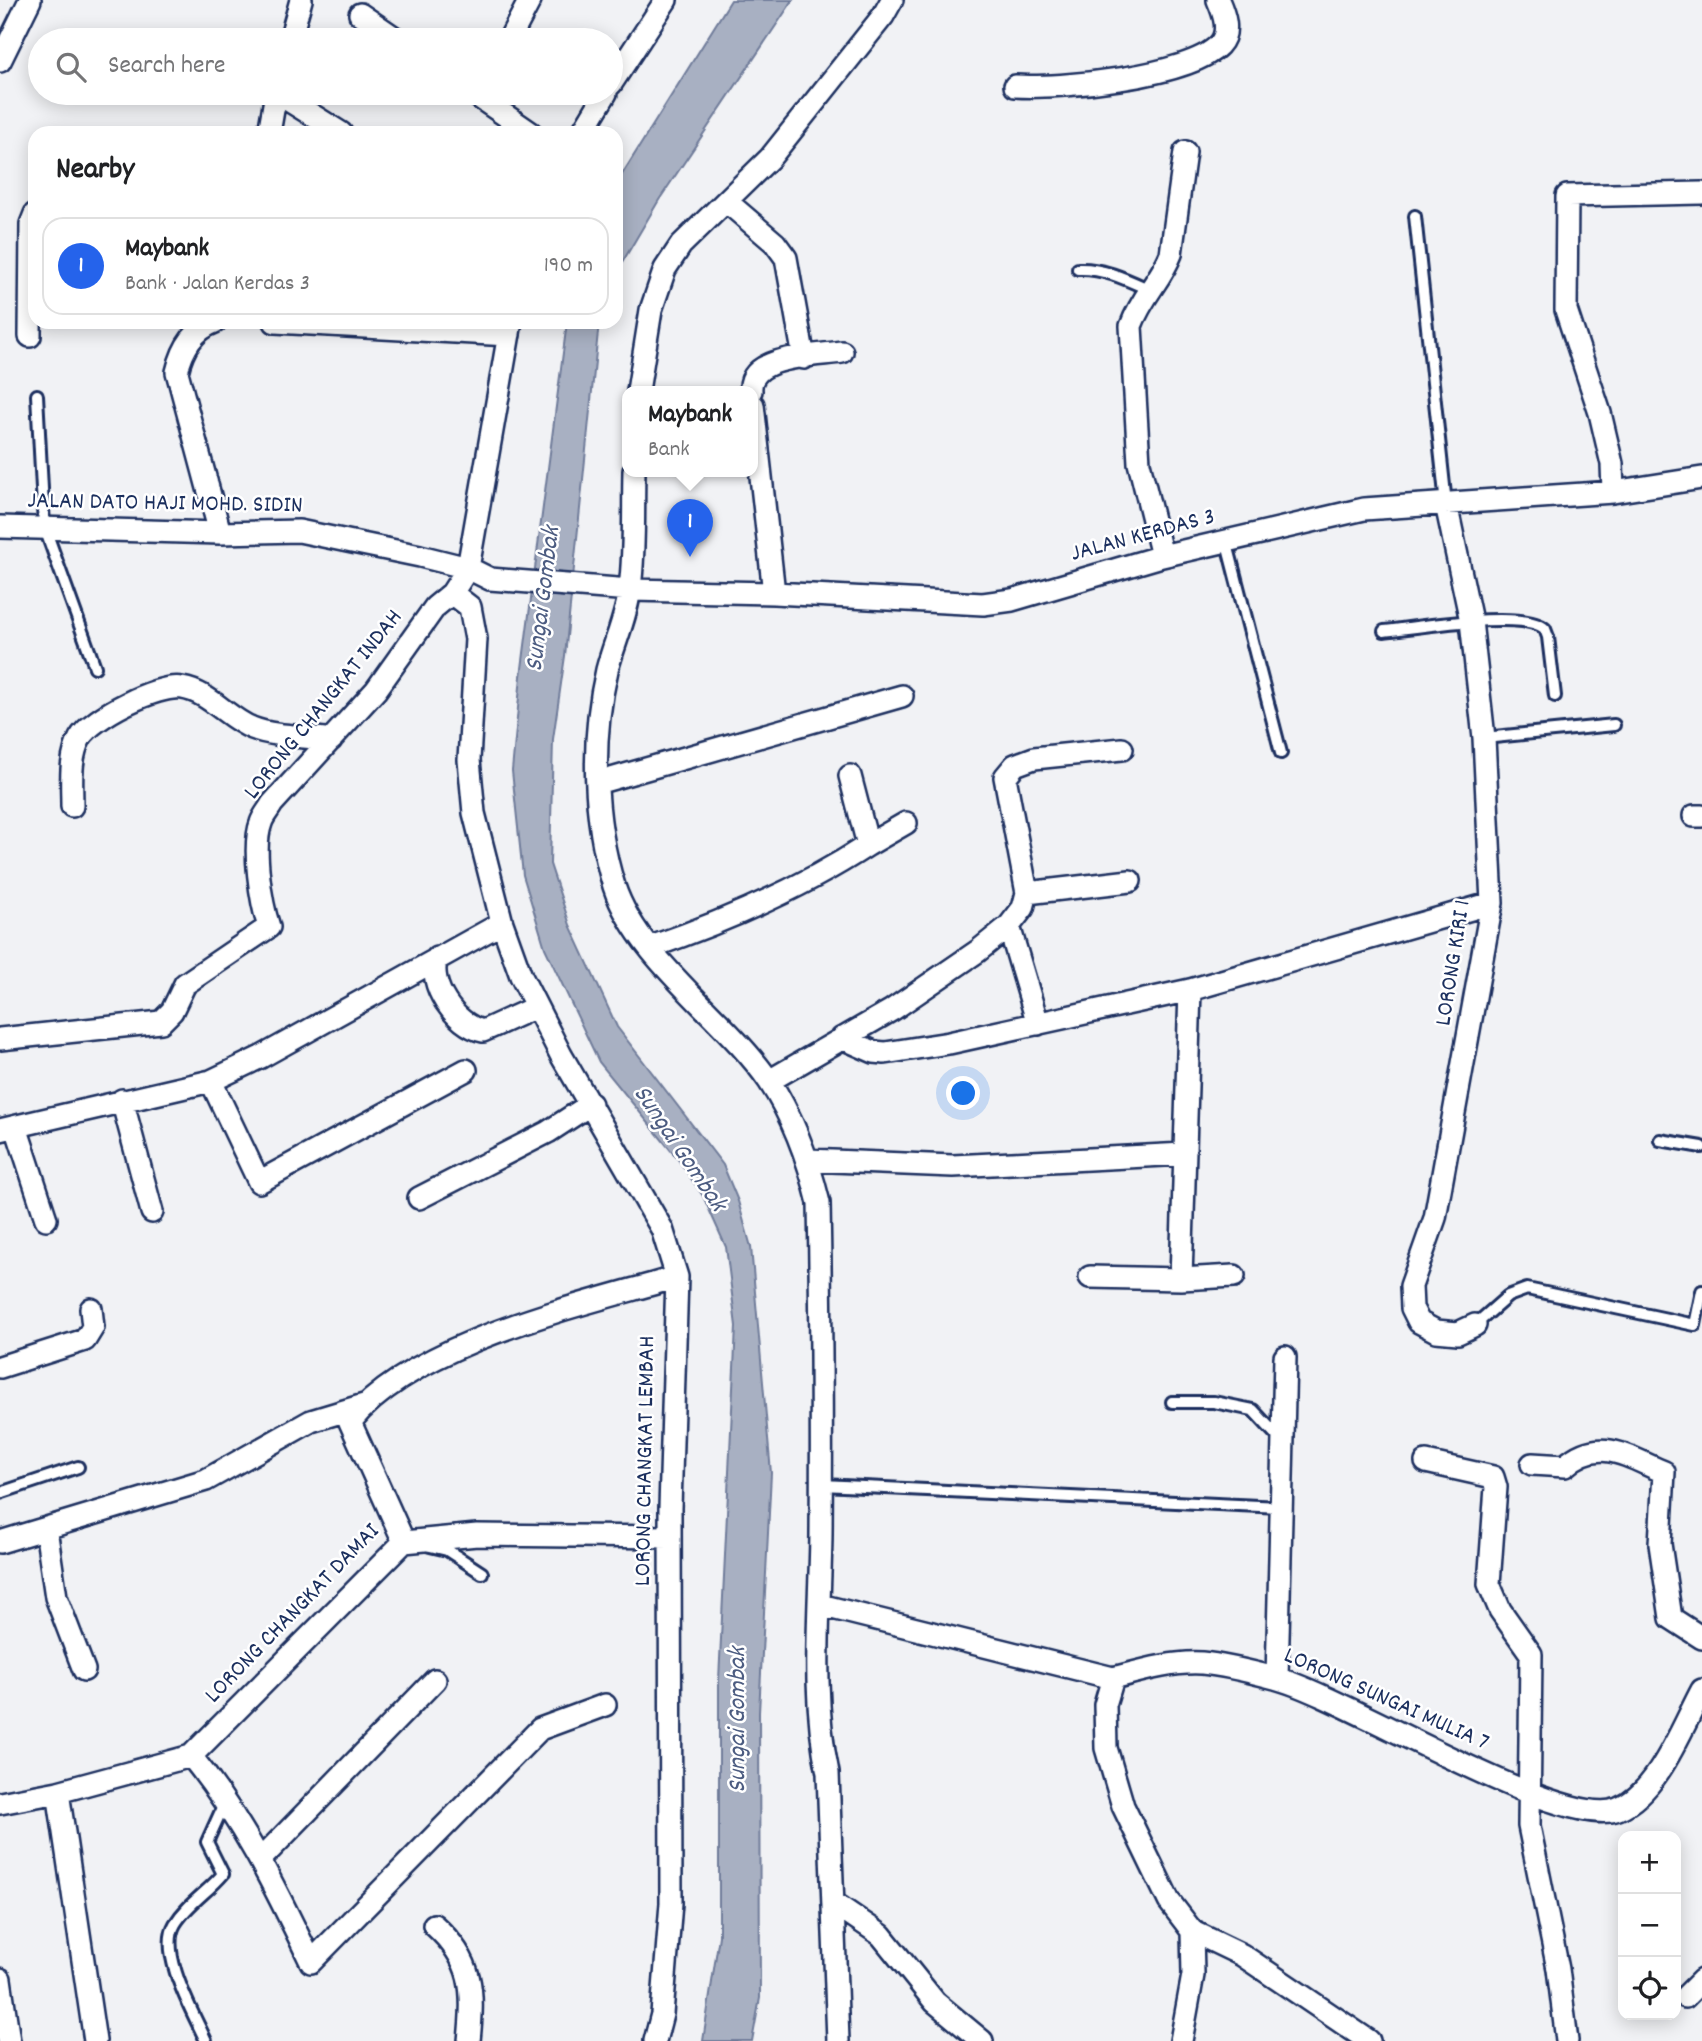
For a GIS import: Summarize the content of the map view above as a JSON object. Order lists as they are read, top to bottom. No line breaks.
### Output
{"streets":{"street":["JALAN DATO HAJI MOHD. SIDIN","JALAN KERDAS 3","LORONG CHANGKAT INDAH","LORONG KIRI 1","LORONG CHANGKAT LEMBAH","LORONG CHANGKAT DAMAI","LORONG SUNGAI MULIA 7"]},"crossings":[["JALAN DATO HAJI MOHD. SIDIN","JALAN KERDAS 3"],["JALAN DATO HAJI MOHD. SIDIN","LORONG CHANGKAT INDAH"],["JALAN KERDAS 3","LORONG KIRI 1"],["LORONG CHANGKAT INDAH","LORONG CHANGKAT LEMBAH"]],"water":["Sungai Gombak"],"page":{"search":"Search here","heading":"Nearby","list":[{"mark":"1","name":"Maybank","note":"Bank · Jalan Kerdas 3","value":"190 m"}],"popup":["Maybank","Bank"],"pins":"1","map_buttons":["+","−"]}}
